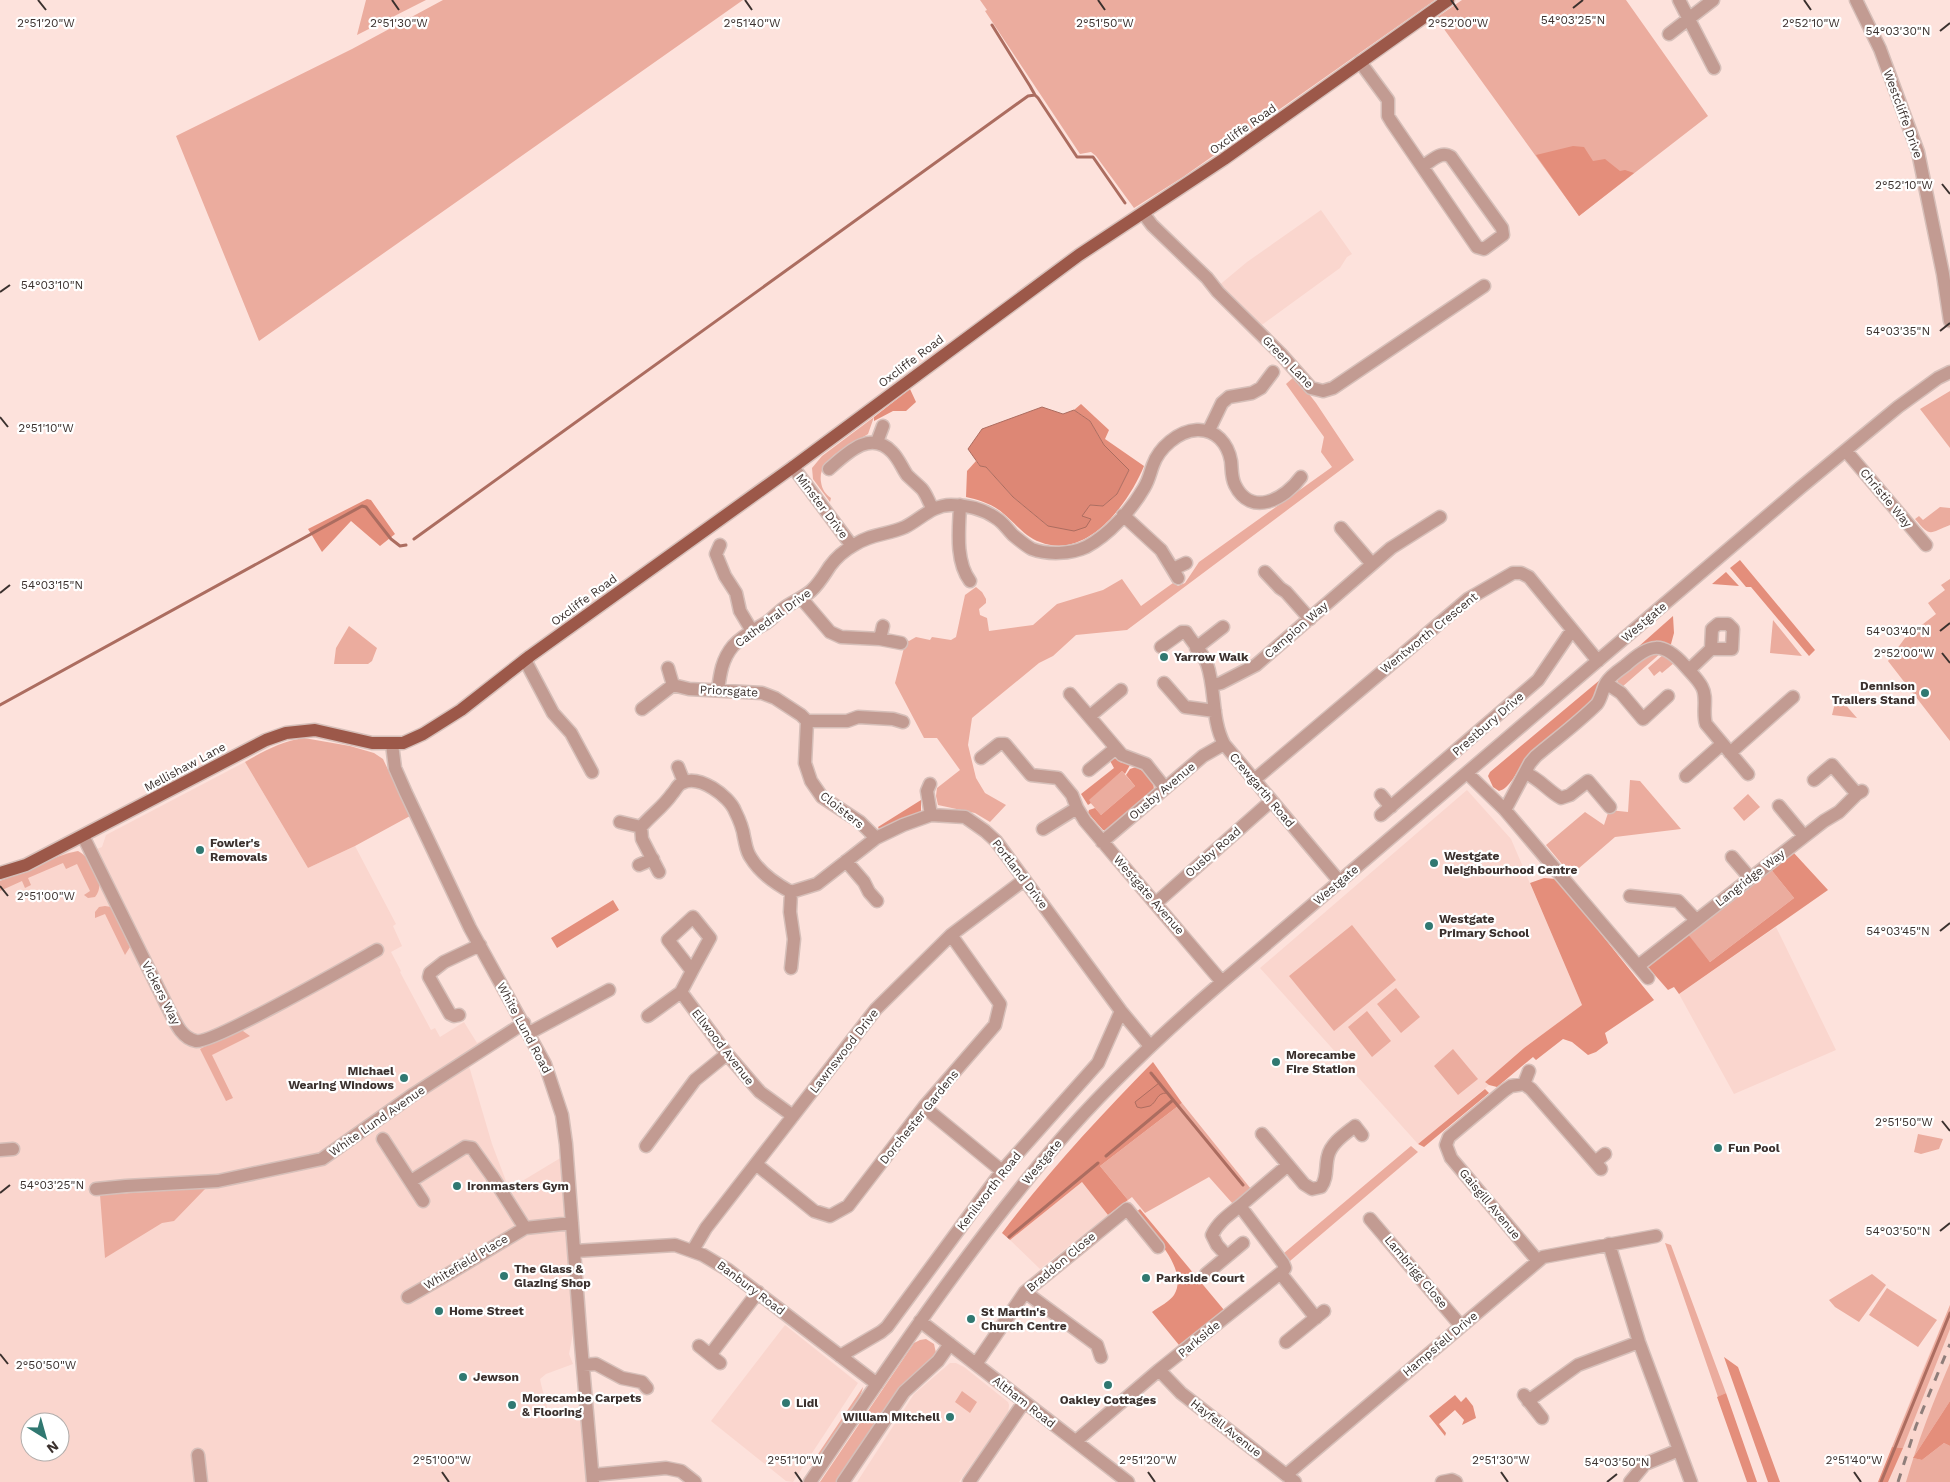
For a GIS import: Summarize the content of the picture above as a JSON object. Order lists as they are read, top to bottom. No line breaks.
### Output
{"streets":{"main road":["Oxcliffe Road","Mellishaw Lane"],"street":["Westcliffe Drive","Green Lane","Christie Way","Minster Drive","Cathedral Drive","Westgate","Campion Way","Wentworth Crescent","Priorsgate","Prestbury Drive","Crewgarth Road","Ousby Avenue","Cloisters","Ousby Road","Portland Drive","Langridge Way","Westgate Avenue","Vickers Way","White Lund Road","Ellwood Avenue","Lawnswood Drive","Dorchester Gardens","White Lund Avenue","Kenilworth Road","Gaisgill Avenue","Whitefield Place","Braddon Close","Lambrigg Close","Banbury Road","Parkside","Hampsfell Drive","Altham Road","Hayfell Avenue"]},"crossings":[["Oxcliffe Road","Green Lane"],["Oxcliffe Road","Minster Drive"],["Oxcliffe Road","Mellishaw Lane"],["Oxcliffe Road","White Lund Road"],["Christie Way","Westgate"],["Minster Drive","Cathedral Drive"],["Cathedral Drive","Priorsgate"],["Westgate","Wentworth Crescent"],["Westgate","Crewgarth Road"],["Westgate","Portland Drive"],["Westgate","Westgate Avenue"],["Westgate","Banbury Road"],["Westgate","Altham Road"],["Campion Way","Crewgarth Road"],["Wentworth Crescent","Prestbury Drive"],["Wentworth Crescent","Crewgarth Road"],["Priorsgate","Cloisters"],["Mellishaw Lane","Vickers Way"],["Mellishaw Lane","White Lund Road"],["Crewgarth Road","Ousby Avenue"],["Crewgarth Road","Ousby Road"],["Ousby Avenue","Westgate Avenue"],["Cloisters","Portland Drive"],["Ousby Road","Westgate Avenue"],["Portland Drive","Lawnswood Drive"],["Portland Drive","Kenilworth Road"],["White Lund Road","White Lund Avenue"],["White Lund Road","Whitefield Place"],["White Lund Road","Banbury Road"],["Ellwood Avenue","Lawnswood Drive"],["Lawnswood Drive","Dorchester Gardens"],["Lawnswood Drive","Banbury Road"],["Kenilworth Road","Banbury Road"],["Gaisgill Avenue","Hampsfell Drive"],["Braddon Close","Altham Road"],["Lambrigg Close","Hampsfell Drive"],["Parkside","Altham Road"],["Parkside","Hayfell Avenue"],["Hampsfell Drive","Hayfell Avenue"]],"places":["Yarrow Walk","Dennison Trailers Stand","Fowler's Removals","Westgate Neighbourhood Centre","Westgate Primary School","Morecambe Fire Station","Michael Wearing Windows","Fun Pool","Ironmasters Gym","The Glass & Glazing Shop","Parkside Court","Home Street","St Martin's Church Centre","Jewson","Oakley Cottages","Lidl","Morecambe Carpets & Flooring","William Mitchell"],"north":"bottom right","coordinates":["54°03'25\"N","2°51'20\"W","2°51'30\"W","2°51'40\"W","2°51'50\"W","2°52'00\"W","2°52'10\"W","54°03'30\"N","54°03'10\"N","54°03'35\"N","2°51'10\"W","54°03'15\"N","54°03'40\"N","2°51'00\"W","54°03'45\"N","54°03'50\"N","2°50'50\"W"]}
